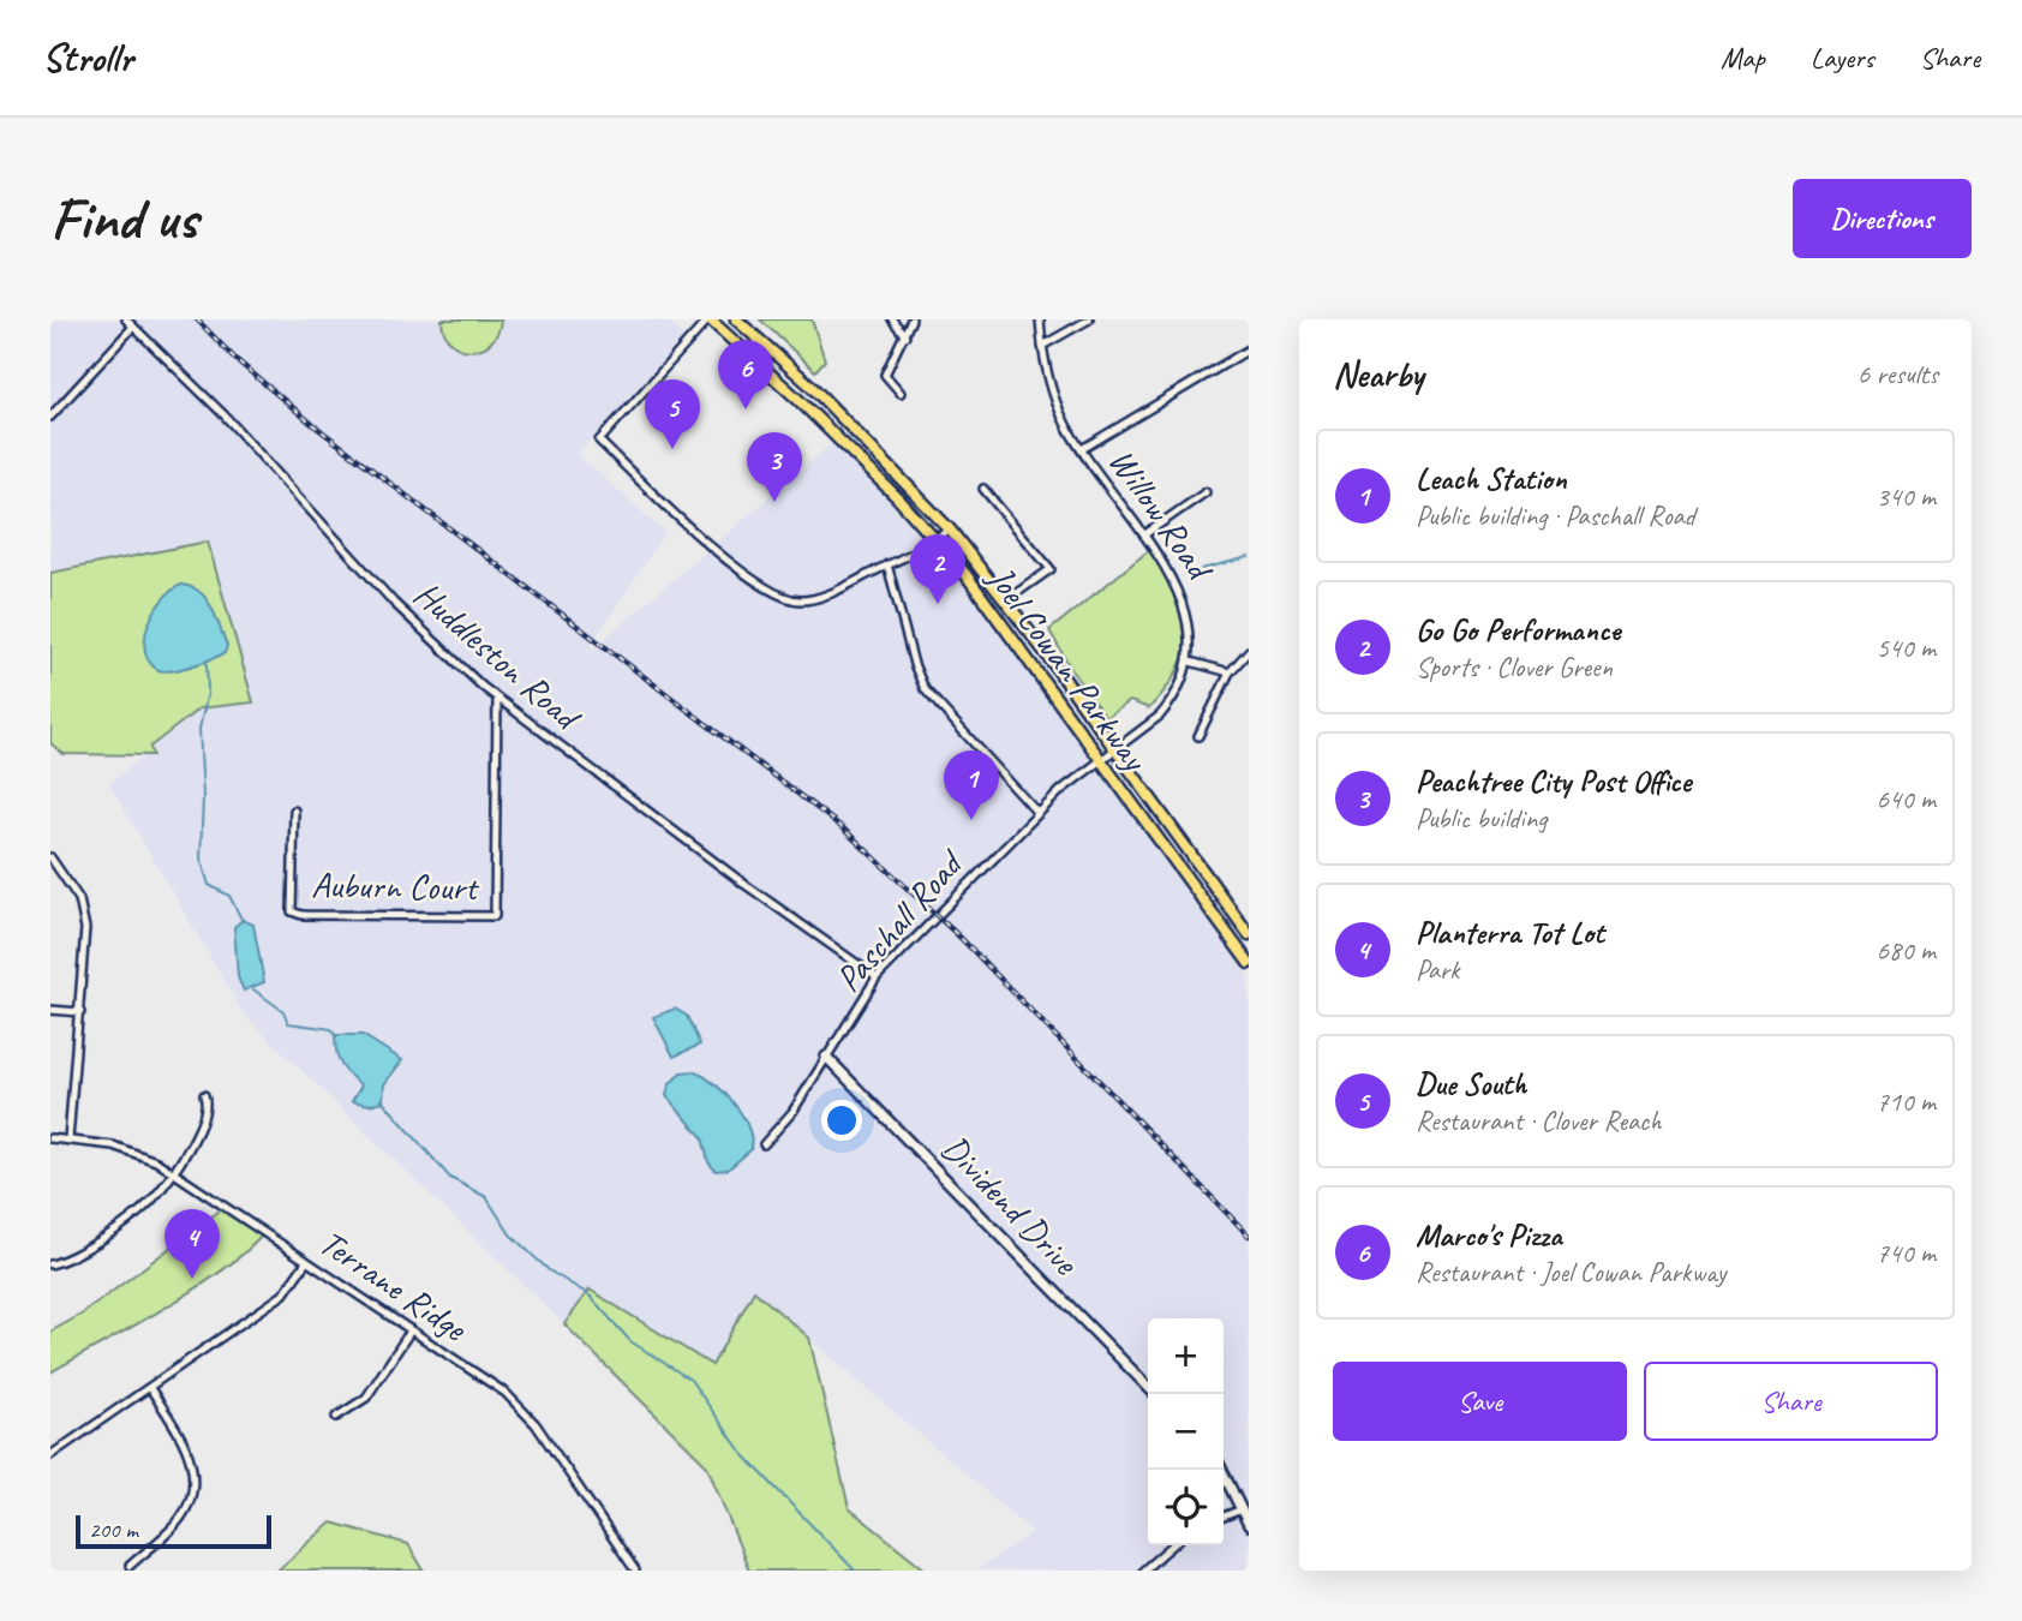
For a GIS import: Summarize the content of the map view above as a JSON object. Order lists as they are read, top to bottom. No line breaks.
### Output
{"streets":{"main road":["Joel Cowan Parkway"],"street":["Willow Road","Huddleston Road","Auburn Court","Paschall Road","Dividend Drive","Terrane Ridge"]},"crossings":[["Willow Road","Joel Cowan Parkway"],["Willow Road","Paschall Road"],["Huddleston Road","Auburn Court"],["Huddleston Road","Paschall Road"],["Joel Cowan Parkway","Paschall Road"],["Paschall Road","Dividend Drive"]],"scale_bar":"200 m","page":{"header":"Strollr","nav":["Map","Layers","Share"],"buttons":["Directions",["Save","Share"]],"title":"Find us","heading":["Nearby","6 results"],"pins":["6","5","3","2","1","4"],"list":[{"mark":"1","name":"Leach Station","note":"Public building · Paschall Road","value":"340 m"},{"mark":"2","name":"Go Go Performance","note":"Sports · Clover Green","value":"540 m"},{"mark":"3","name":"Peachtree City Post Office","note":"Public building","value":"640 m"},{"mark":"4","name":"Planterra Tot Lot","note":"Park","value":"680 m"},{"mark":"5","name":"Due South","note":"Restaurant · Clover Reach","value":"710 m"},{"mark":"6","name":"Marco's Pizza","note":"Restaurant · Joel Cowan Parkway","value":"740 m"}],"map_buttons":["+","−"],"scale":"200 m"}}
